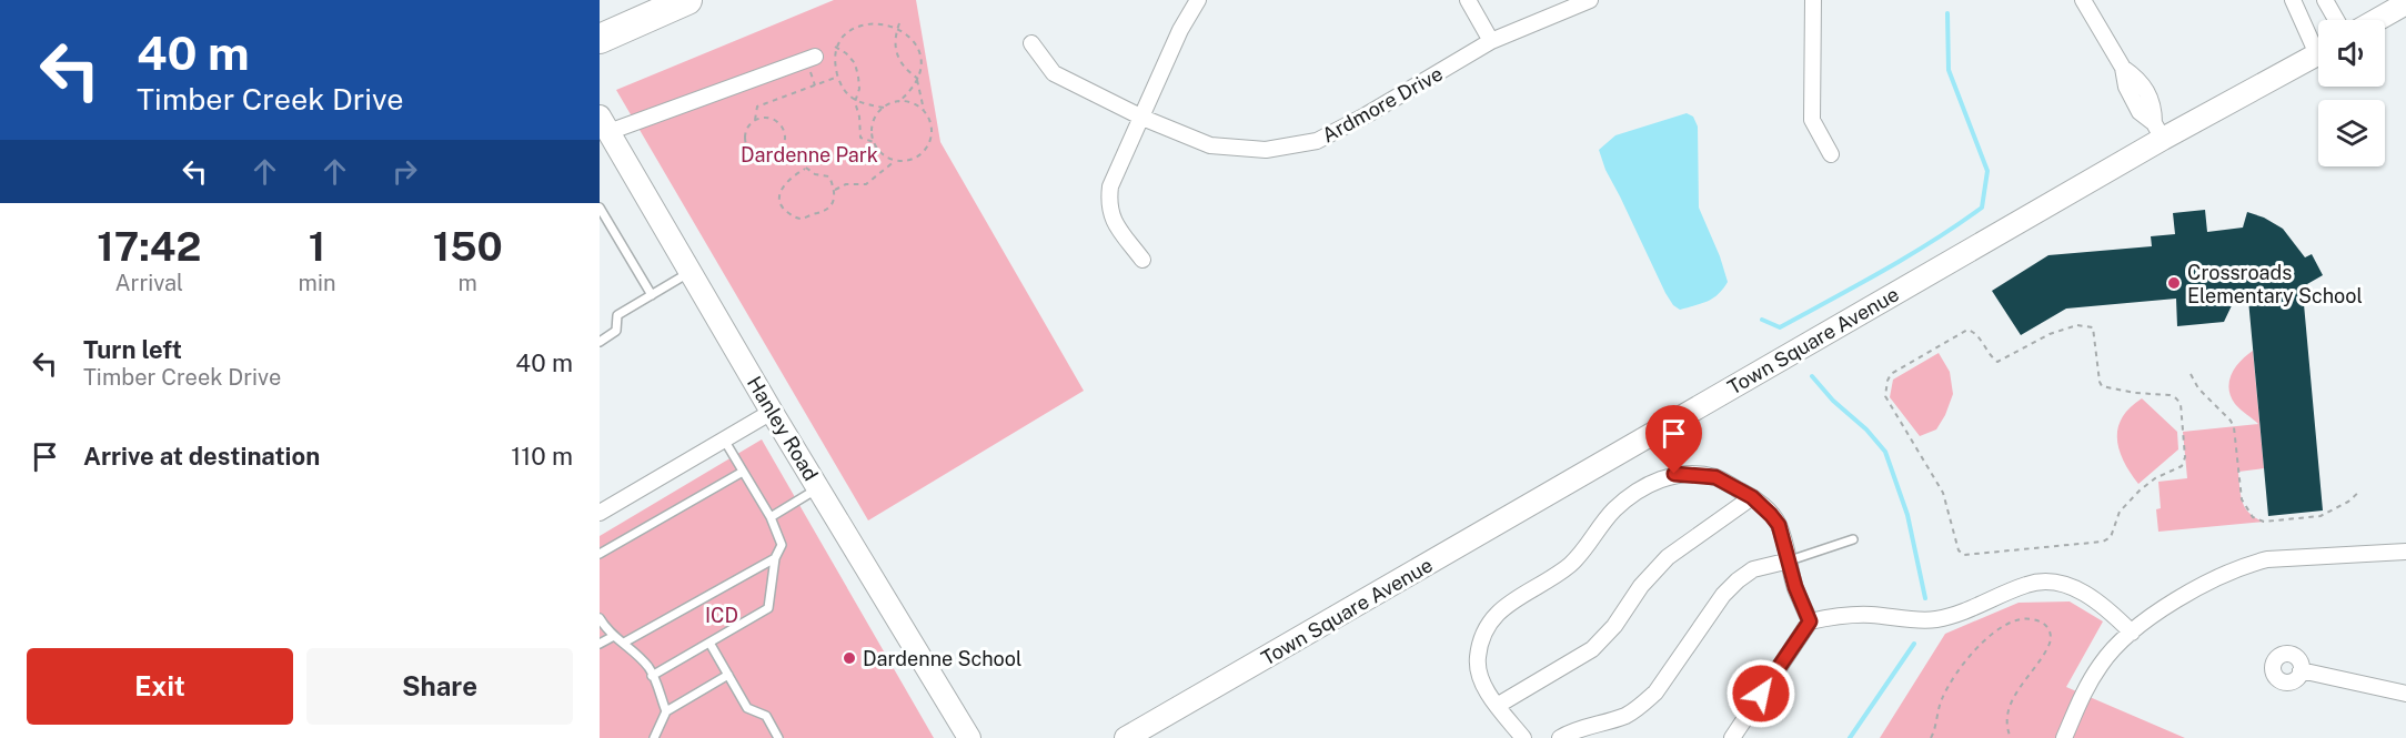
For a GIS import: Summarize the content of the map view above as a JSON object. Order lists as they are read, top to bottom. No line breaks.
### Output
{"streets":{"main road":["Town Square Avenue","Hanley Road"],"street":["Ardmore Drive"]},"parks":["Dardenne Park","ICD"],"places":["Crossroads Elementary School","Dardenne School"],"page":{"turn":["40 m","Timber Creek Drive"],"eta":["17:42","Arrival","1","min","150","m"],"list":[{"name":"Turn left","note":"Timber Creek Drive","value":"40 m"},{"name":"Arrive at destination","value":"110 m"}],"buttons":["Exit","Share"]}}
